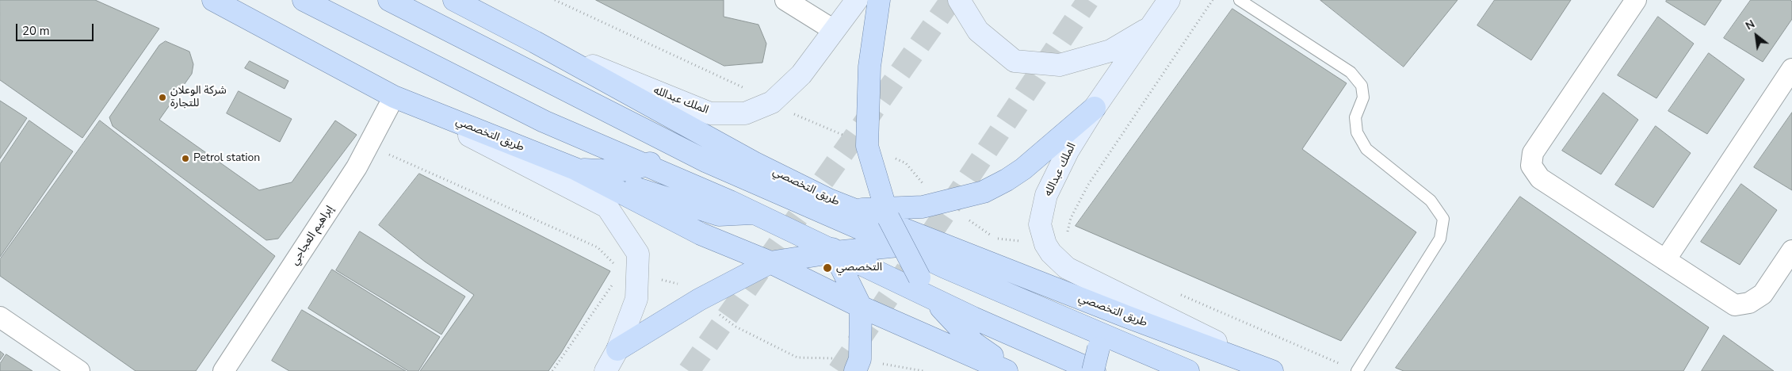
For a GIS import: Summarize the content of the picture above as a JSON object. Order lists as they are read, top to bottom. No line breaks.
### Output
{"streets":{"main road":["الملك عبدالله","طريق التخصصي"],"street":["إبراهيم العجاجي"]},"crossings":[["الملك عبدالله","طريق التخصصي"],["طريق التخصصي","إبراهيم العجاجي"]],"places":["شركة الوعلان للتجارة","Petrol station","التخصصي"],"scale_bar":"20 m","north":"top left"}
